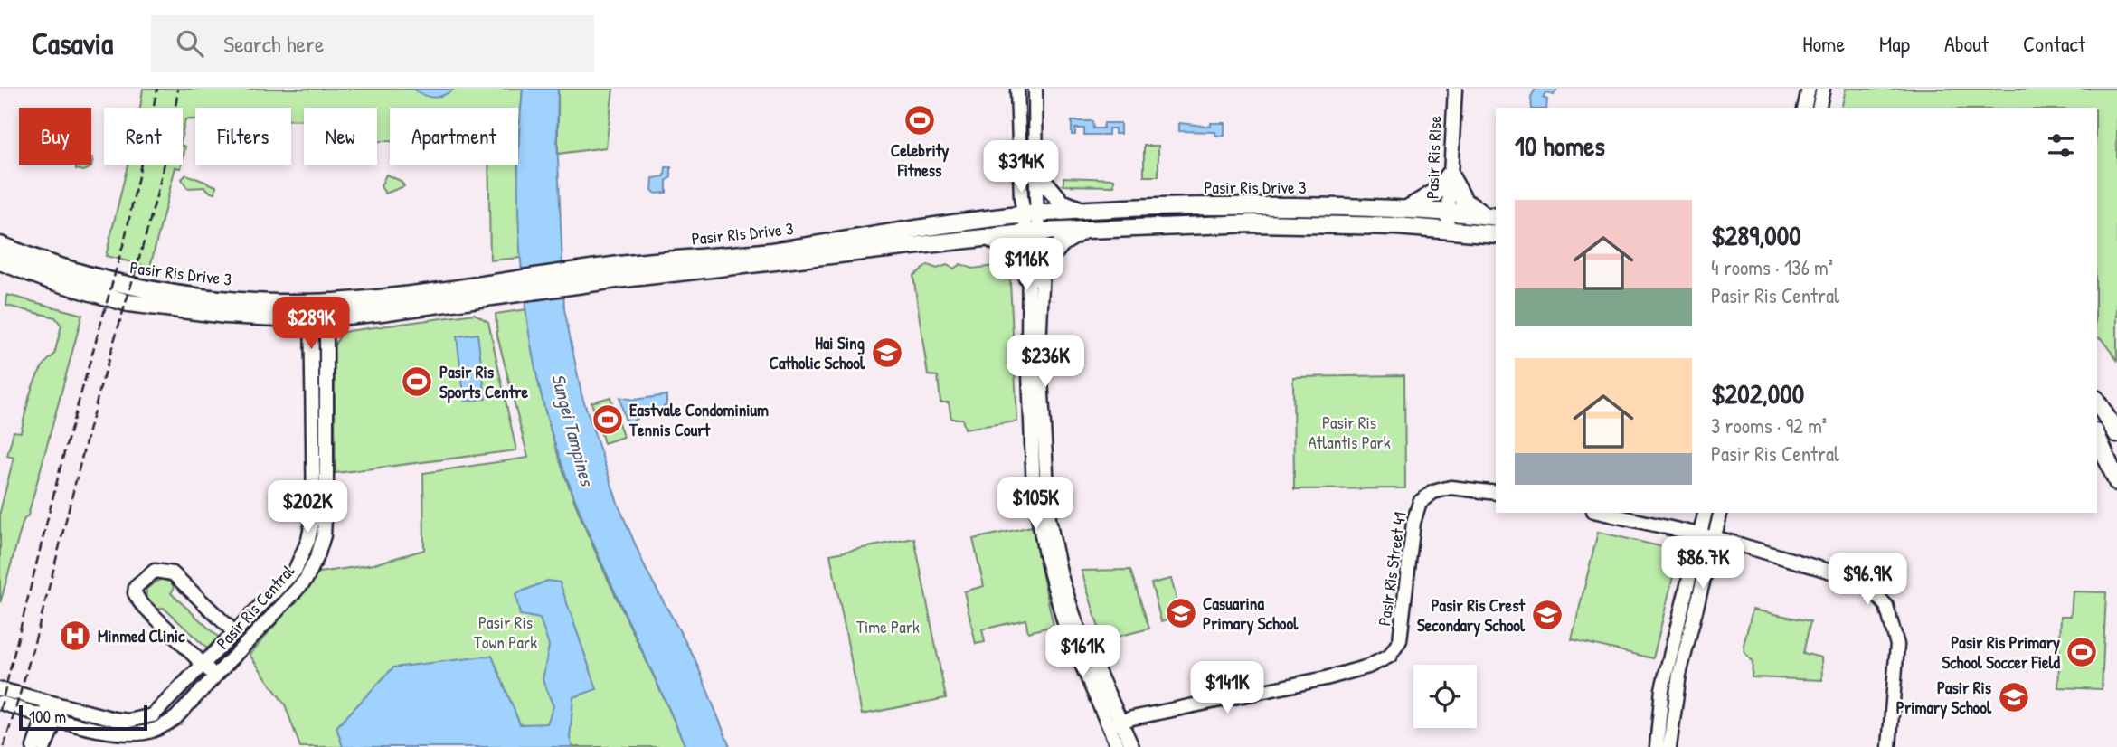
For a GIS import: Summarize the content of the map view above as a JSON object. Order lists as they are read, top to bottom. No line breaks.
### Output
{"streets":{"main road":["Pasir Ris Drive 3"],"street":["Pasir Ris Rise","Pasir Ris Street 41","Pasir Ris Central"]},"crossings":[["Pasir Ris Rise","Pasir Ris Drive 3"],["Pasir Ris Drive 3","Pasir Ris Central"]],"water":["Sungei Tampines"],"parks":["Pasir Ris Atlantis Park","Pasir Ris Town Park","Time Park"],"places":{"sports":["Celebrity Fitness","Pasir Ris Sports Centre","Eastvale Condominium Tennis Court","Pasir Ris Primary School Soccer Field"],"school or university":["Hai Sing Catholic School","Casuarina Primary School","Pasir Ris Crest Secondary School","Pasir Ris Primary School"],"hospital":["Minmed Clinic"]},"scale_bar":"100 m","page":{"header":"Casavia","search":"Search here","nav":["Home","Map","About","Contact"],"chip":["Buy","Rent","Filters","New","Apartment"],"heading":"10 homes","price":["$314K","$116K","$289K","$236K","$105K","$202K","$86.7K","$96.9K","$161K","$141K"],"list":[{"name":"$289,000","note":"4 rooms · 136 m² · Pasir Ris Central"},{"name":"$202,000","note":"3 rooms · 92 m² · Pasir Ris Central"}],"scale":"100 m"}}
